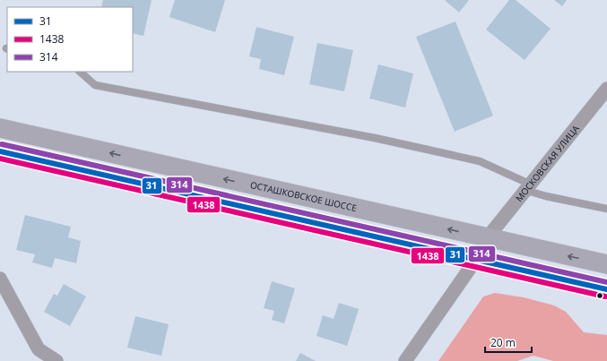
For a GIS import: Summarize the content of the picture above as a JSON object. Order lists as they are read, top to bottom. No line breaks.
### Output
{"streets":{"main road":["ОСТАШКОВСКОЕ ШОССЕ"],"street":["МОСКОВСКАЯ УЛИЦА"]},"crossings":[["МОСКОВСКАЯ УЛИЦА","ОСТАШКОВСКОЕ ШОССЕ"]],"lines":["transit line 314","transit line 31","transit line 1438"],"legend":["31","1438","314"],"scale_bar":"20 m"}
